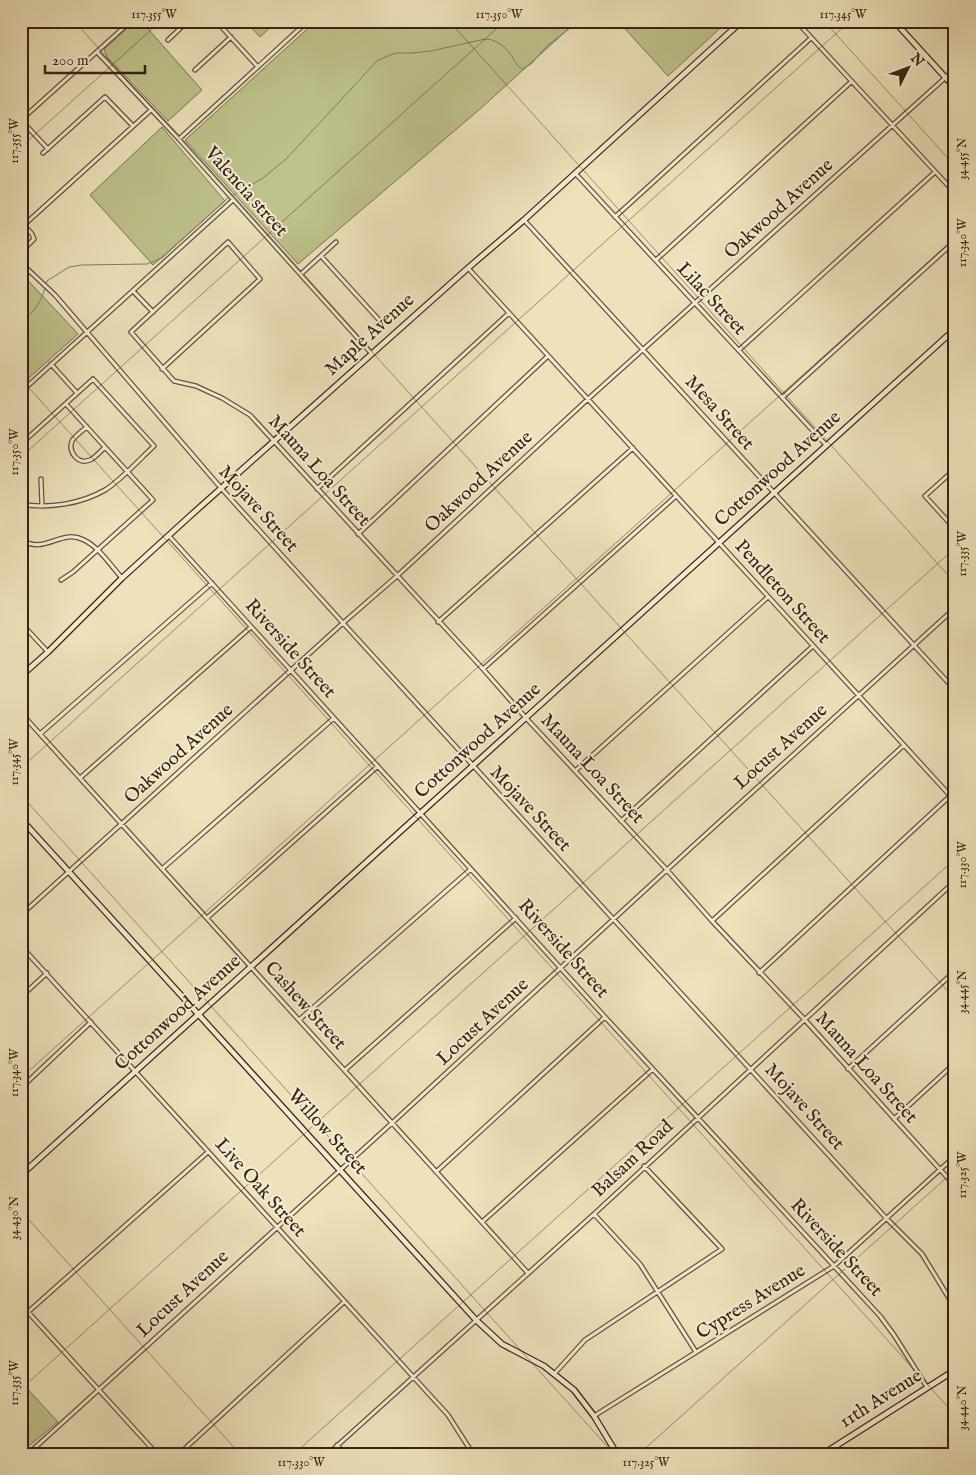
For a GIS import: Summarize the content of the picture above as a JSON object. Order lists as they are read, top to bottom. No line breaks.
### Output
{"streets":{"street":["Valencia street","Oakwood Avenue","Lilac Street","Maple Avenue","Mesa Street","Cottonwood Avenue","Mauna Loa Street","Mojave Street","Pendleton Street","Riverside Street","Locust Avenue","Cashew Street","Willow Street","Balsam Road","Live Oak Street","Cypress Avenue","11th Avenue"]},"crossings":[["Valencia street","Maple Avenue"],["Oakwood Avenue","Lilac Street"],["Oakwood Avenue","Mesa Street"],["Oakwood Avenue","Mauna Loa Street"],["Oakwood Avenue","Mojave Street"],["Oakwood Avenue","Pendleton Street"],["Oakwood Avenue","Riverside Street"],["Oakwood Avenue","Cashew Street"],["Oakwood Avenue","Willow Street"],["Lilac Street","Maple Avenue"],["Lilac Street","Cottonwood Avenue"],["Maple Avenue","Mesa Street"],["Maple Avenue","Mauna Loa Street"],["Maple Avenue","Mojave Street"],["Maple Avenue","Pendleton Street"],["Maple Avenue","Riverside Street"],["Mesa Street","Cottonwood Avenue"],["Mesa Street","Locust Avenue"],["Cottonwood Avenue","Mauna Loa Street"],["Cottonwood Avenue","Mojave Street"],["Cottonwood Avenue","Pendleton Street"],["Cottonwood Avenue","Riverside Street"],["Cottonwood Avenue","Cashew Street"],["Cottonwood Avenue","Willow Street"],["Cottonwood Avenue","Live Oak Street"],["Mauna Loa Street","Locust Avenue"],["Mauna Loa Street","Balsam Road"],["Mauna Loa Street","Cypress Avenue"],["Mojave Street","Locust Avenue"],["Mojave Street","Balsam Road"],["Mojave Street","Cypress Avenue"],["Pendleton Street","Locust Avenue"],["Riverside Street","Locust Avenue"],["Riverside Street","Balsam Road"],["Riverside Street","Cypress Avenue"],["Riverside Street","11th Avenue"],["Locust Avenue","Cashew Street"],["Locust Avenue","Willow Street"],["Locust Avenue","Live Oak Street"],["Cashew Street","Balsam Road"],["Willow Street","Balsam Road"],["Willow Street","Cypress Avenue"],["Balsam Road","Live Oak Street"]],"scale_bar":"200 m","north":"top right","coordinates":["117.355°W","117.350°W","117.345°W","34.455°N","117.340°W","117.335°W","117.330°W","34.445°N","117.325°W","34.430°N","34.440°N"]}
